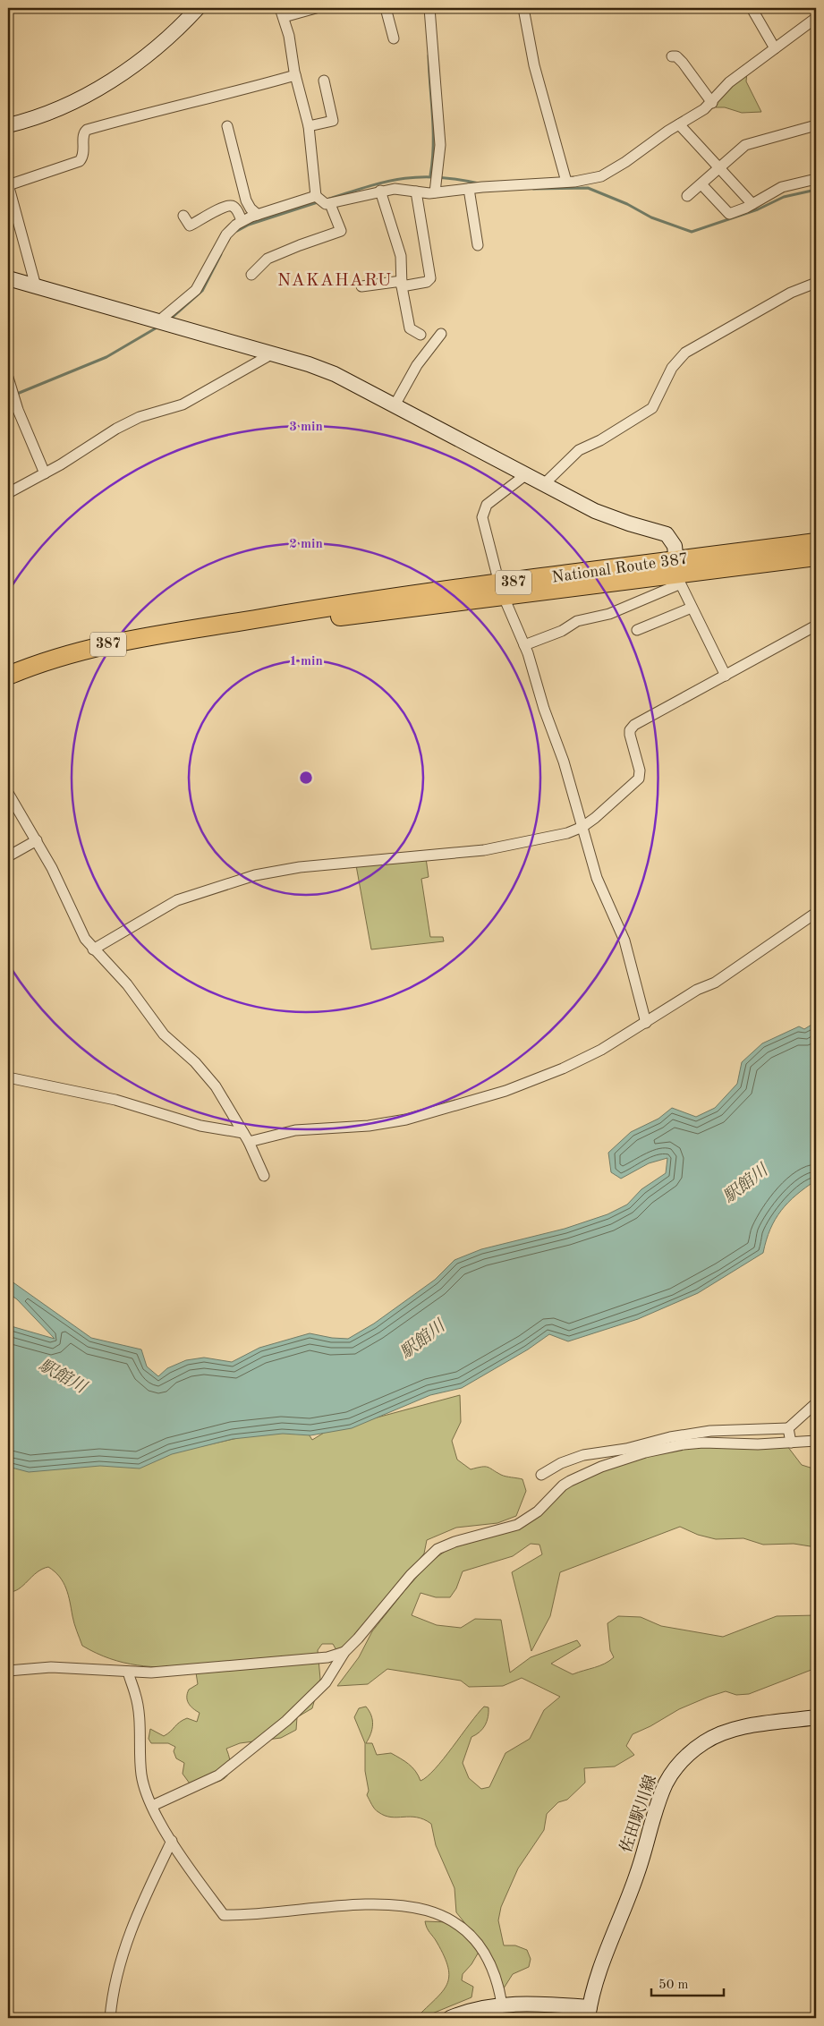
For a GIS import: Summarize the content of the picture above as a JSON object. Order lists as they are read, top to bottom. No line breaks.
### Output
{"streets":{"highway":["National Route 387","387"],"street":["佐田駅川線"]},"districts":["NAKAHARU"],"water":["駅館川"],"scale_bar":"50 m","rings":["3 min","2 min","1 min"]}
